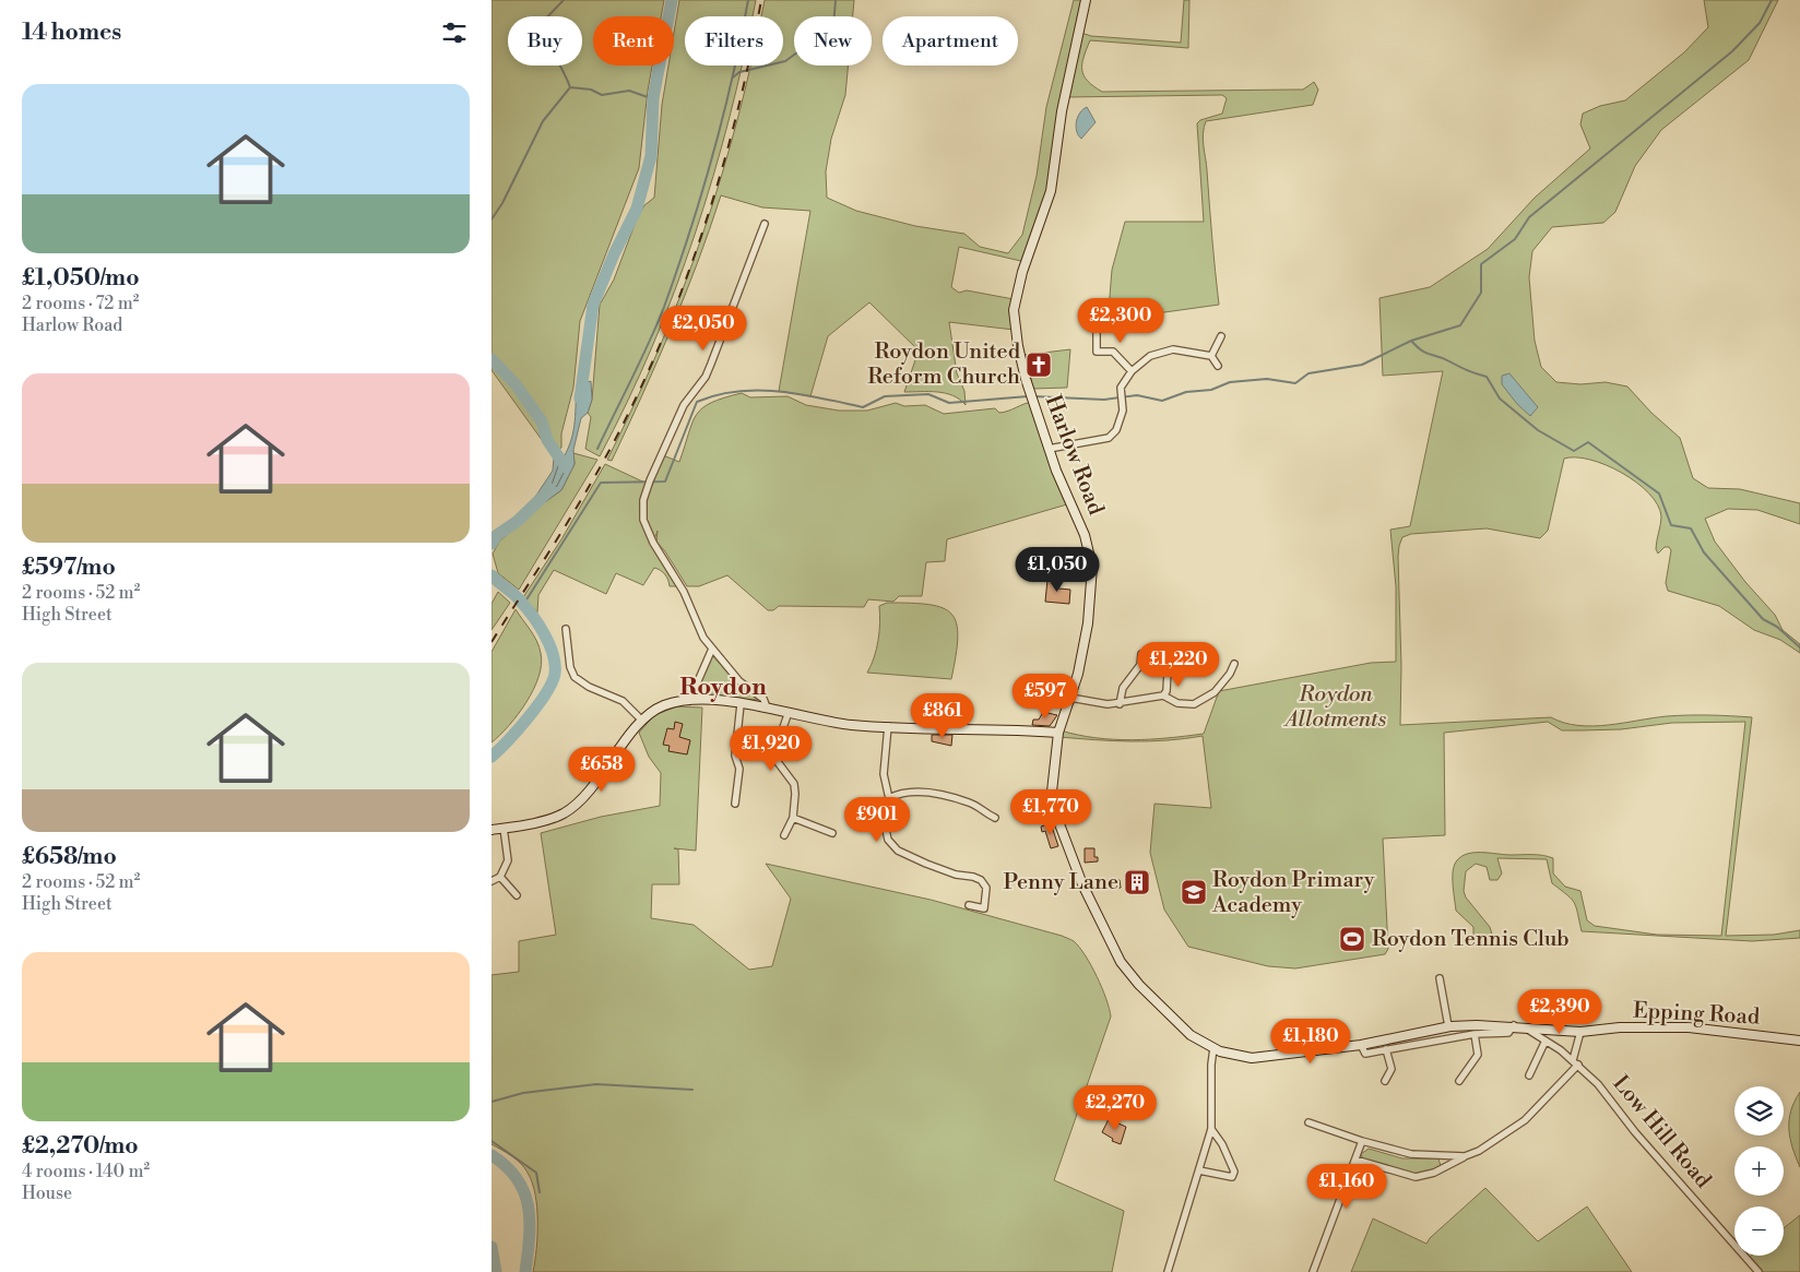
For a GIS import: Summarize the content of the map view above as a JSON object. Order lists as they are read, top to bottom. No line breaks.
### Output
{"streets":{"main road":["Harlow Road","Epping Road"],"street":["Low Hill Road"]},"crossings":[["Harlow Road","Epping Road"],["Epping Road","Low Hill Road"]],"districts":["Roydon"],"parks":["Roydon Allotments"],"places":{"church":["Roydon United Reform Church"],"building":["Penny Lane"],"school or university":["Roydon Primary Academy"],"sports":["Roydon Tennis Club"]},"page":{"heading":"14 homes","chip":["Buy","Rent","Filters","New","Apartment"],"list":[{"name":"£1,050/mo","note":"2 rooms · 72 m² · Harlow Road"},{"name":"£597/mo","note":"2 rooms · 52 m² · High Street"},{"name":"£658/mo","note":"2 rooms · 52 m² · High Street"},{"name":"£2,270/mo","note":"4 rooms · 140 m² · House"}],"price":["£2,300","£2,050","£1,050","£1,220","£597","£861","£1,920","£658","£1,770","£901","£2,390","£1,180","£2,270","£1,160"],"map_buttons":["+","−"]}}
